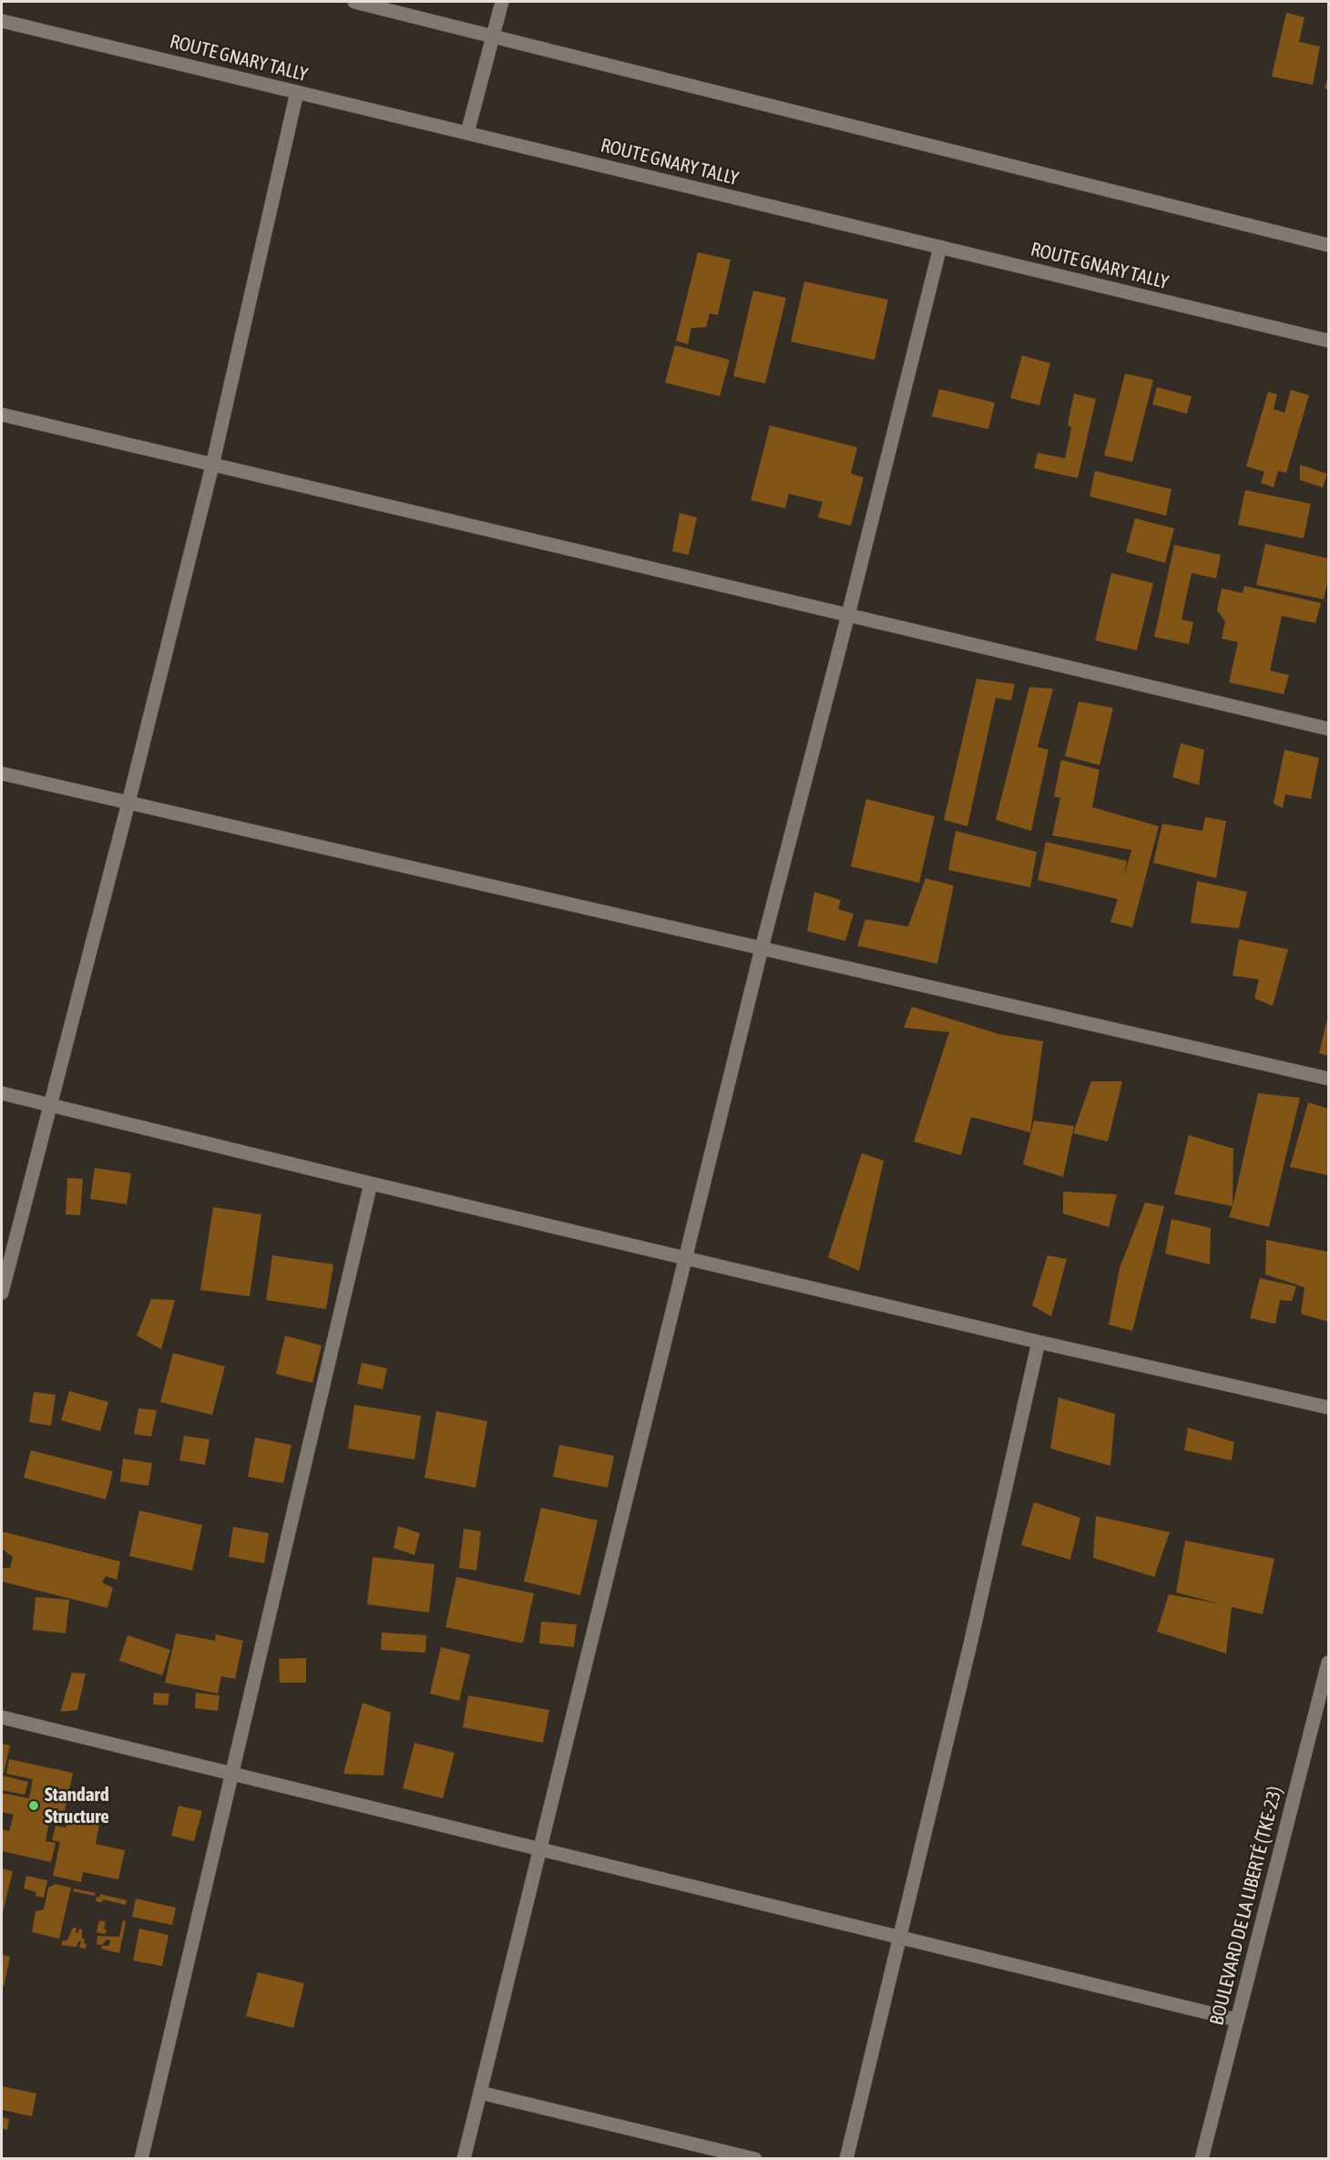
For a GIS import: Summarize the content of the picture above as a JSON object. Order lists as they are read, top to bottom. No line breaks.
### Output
{"streets":{"street":["ROUTE GNARY TALLY","BOULEVARD DE LA LIBERTÉ (TKE-23)"]},"places":["Standard Structure"]}
